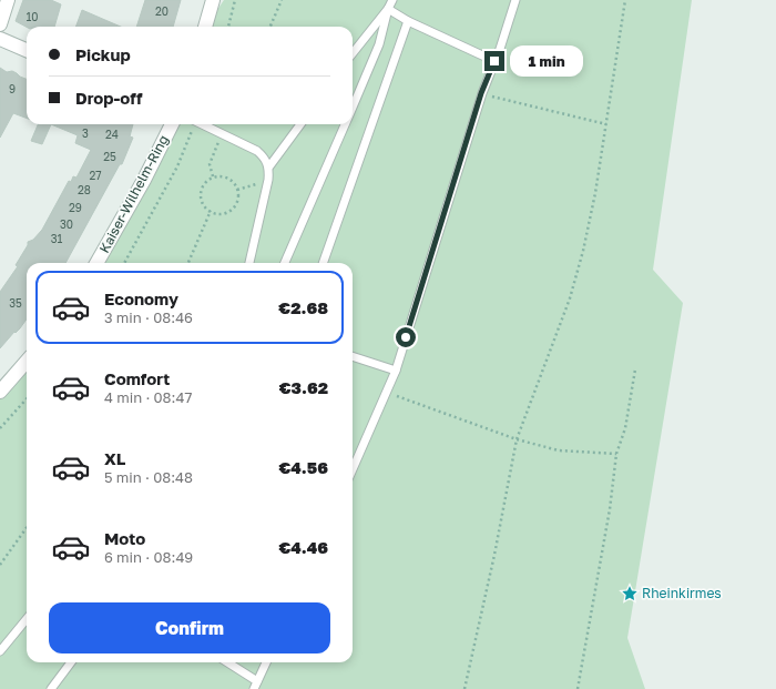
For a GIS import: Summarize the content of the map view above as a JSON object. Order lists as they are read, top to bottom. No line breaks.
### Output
{"streets":{"street":["Kaiser-Wilhelm-Ring"]},"places":{"place":["Rheinkirmes"]},"house_numbers":["20","10","9","3","24","25","27","28","29","30","31","35"],"page":{"banner":["Pickup","Drop-off"],"bubble":"1 min","list":[{"name":"Economy","note":"3 min · 08:46","value":"€2.68"},{"name":"Comfort","note":"4 min · 08:47","value":"€3.62"},{"name":"XL","note":"5 min · 08:48","value":"€4.56"},{"name":"Moto","note":"6 min · 08:49","value":"€4.46"}],"buttons":"Confirm"}}
